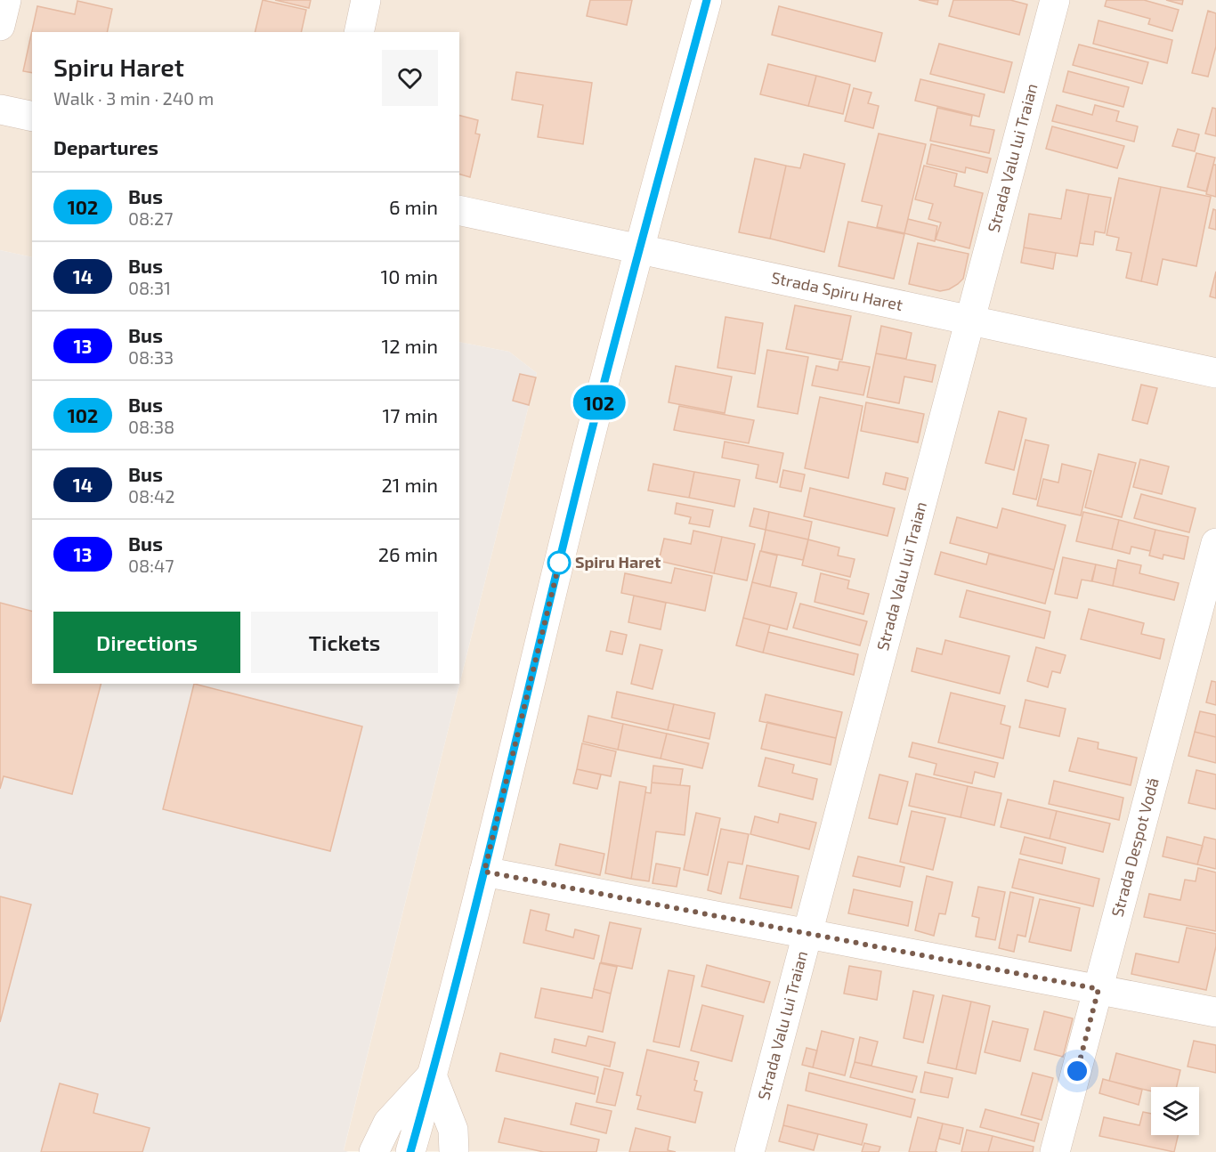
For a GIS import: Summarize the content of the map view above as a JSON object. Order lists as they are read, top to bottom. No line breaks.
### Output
{"streets":{"street":["Strada Valu lui Traian","Strada Spiru Haret","Strada Despot Vodă"]},"crossings":[["Strada Valu lui Traian","Strada Spiru Haret"]],"places":["Spiru Haret"],"lines":["bus line 102"],"page":{"on_map":"102","heading":[["Spiru Haret","Walk · 3 min · 240 m"],"Departures"],"list":[{"mark":"102","name":"Bus","note":"08:27","value":"6 min"},{"mark":"14","name":"Bus","note":"08:31","value":"10 min"},{"mark":"13","name":"Bus","note":"08:33","value":"12 min"},{"mark":"102","name":"Bus","note":"08:38","value":"17 min"},{"mark":"14","name":"Bus","note":"08:42","value":"21 min"},{"mark":"13","name":"Bus","note":"08:47","value":"26 min"}],"buttons":["Directions","Tickets"]}}
